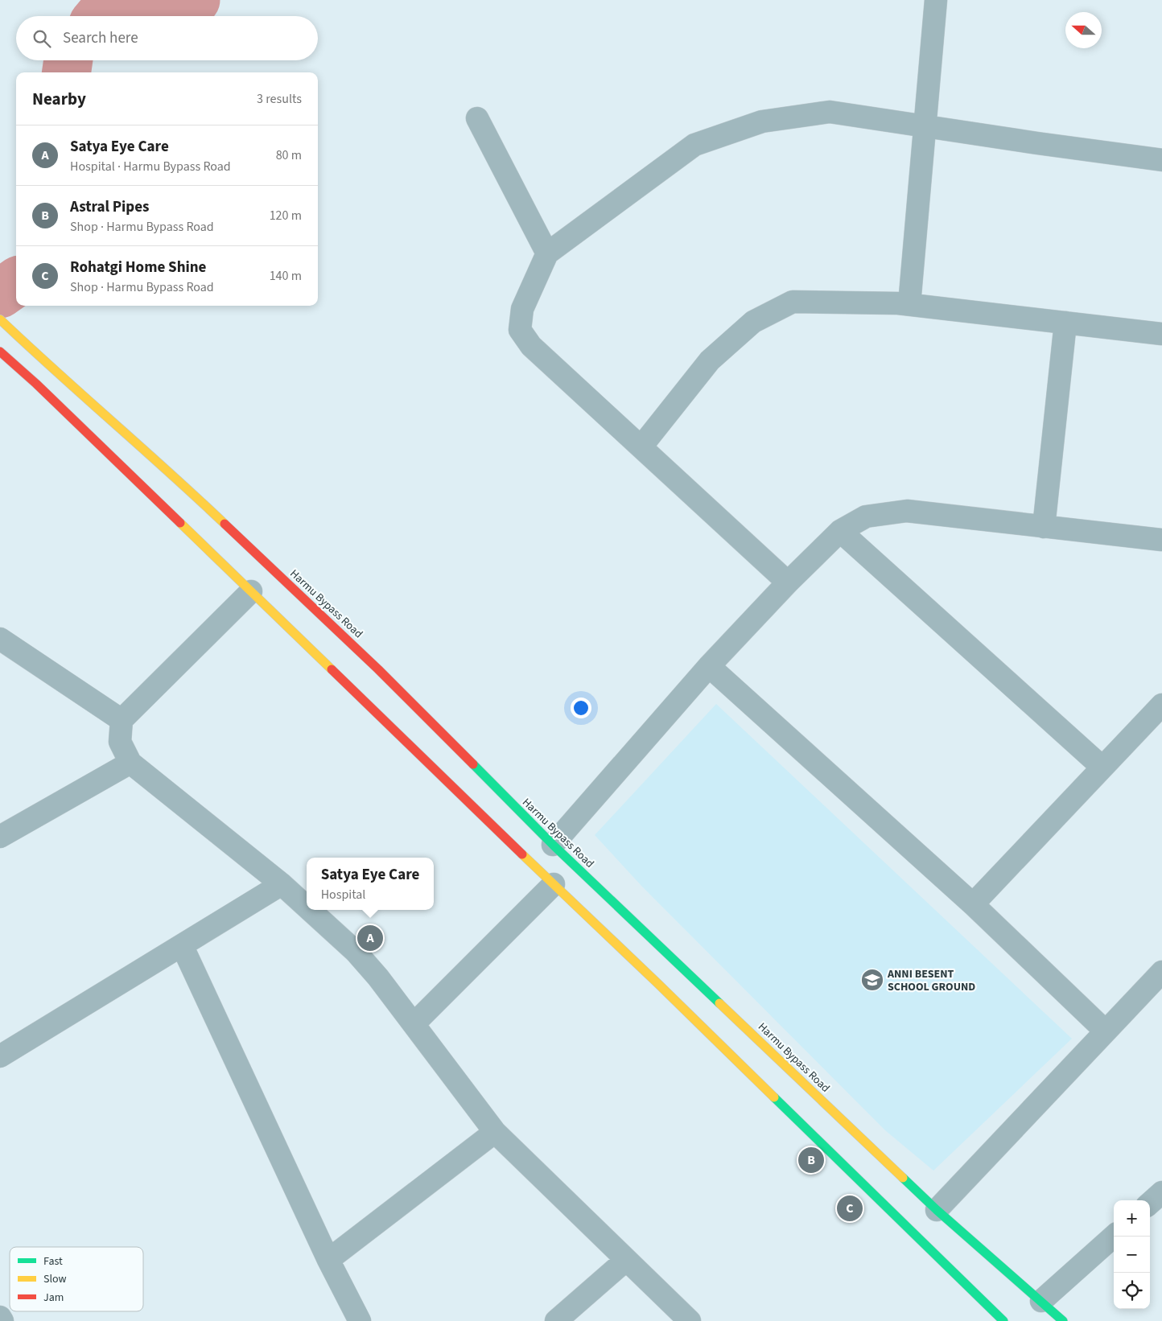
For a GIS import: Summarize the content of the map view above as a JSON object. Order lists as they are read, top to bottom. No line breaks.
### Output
{"streets":{"main road":["Harmu Bypass Road"]},"places":{"school or university":["ANNI BESENT SCHOOL GROUND"]},"legend":["Fast","Slow","Jam"],"north":"left","page":{"search":"Search here","heading":["Nearby","3 results"],"list":[{"mark":"A","name":"Satya Eye Care","note":"Hospital · Harmu Bypass Road","value":"80 m"},{"mark":"B","name":"Astral Pipes","note":"Shop · Harmu Bypass Road","value":"120 m"},{"mark":"C","name":"Rohatgi Home Shine","note":"Shop · Harmu Bypass Road","value":"140 m"}],"popup":["Satya Eye Care","Hospital"],"pins":["A","B","C"],"map_buttons":["+","−"]}}
